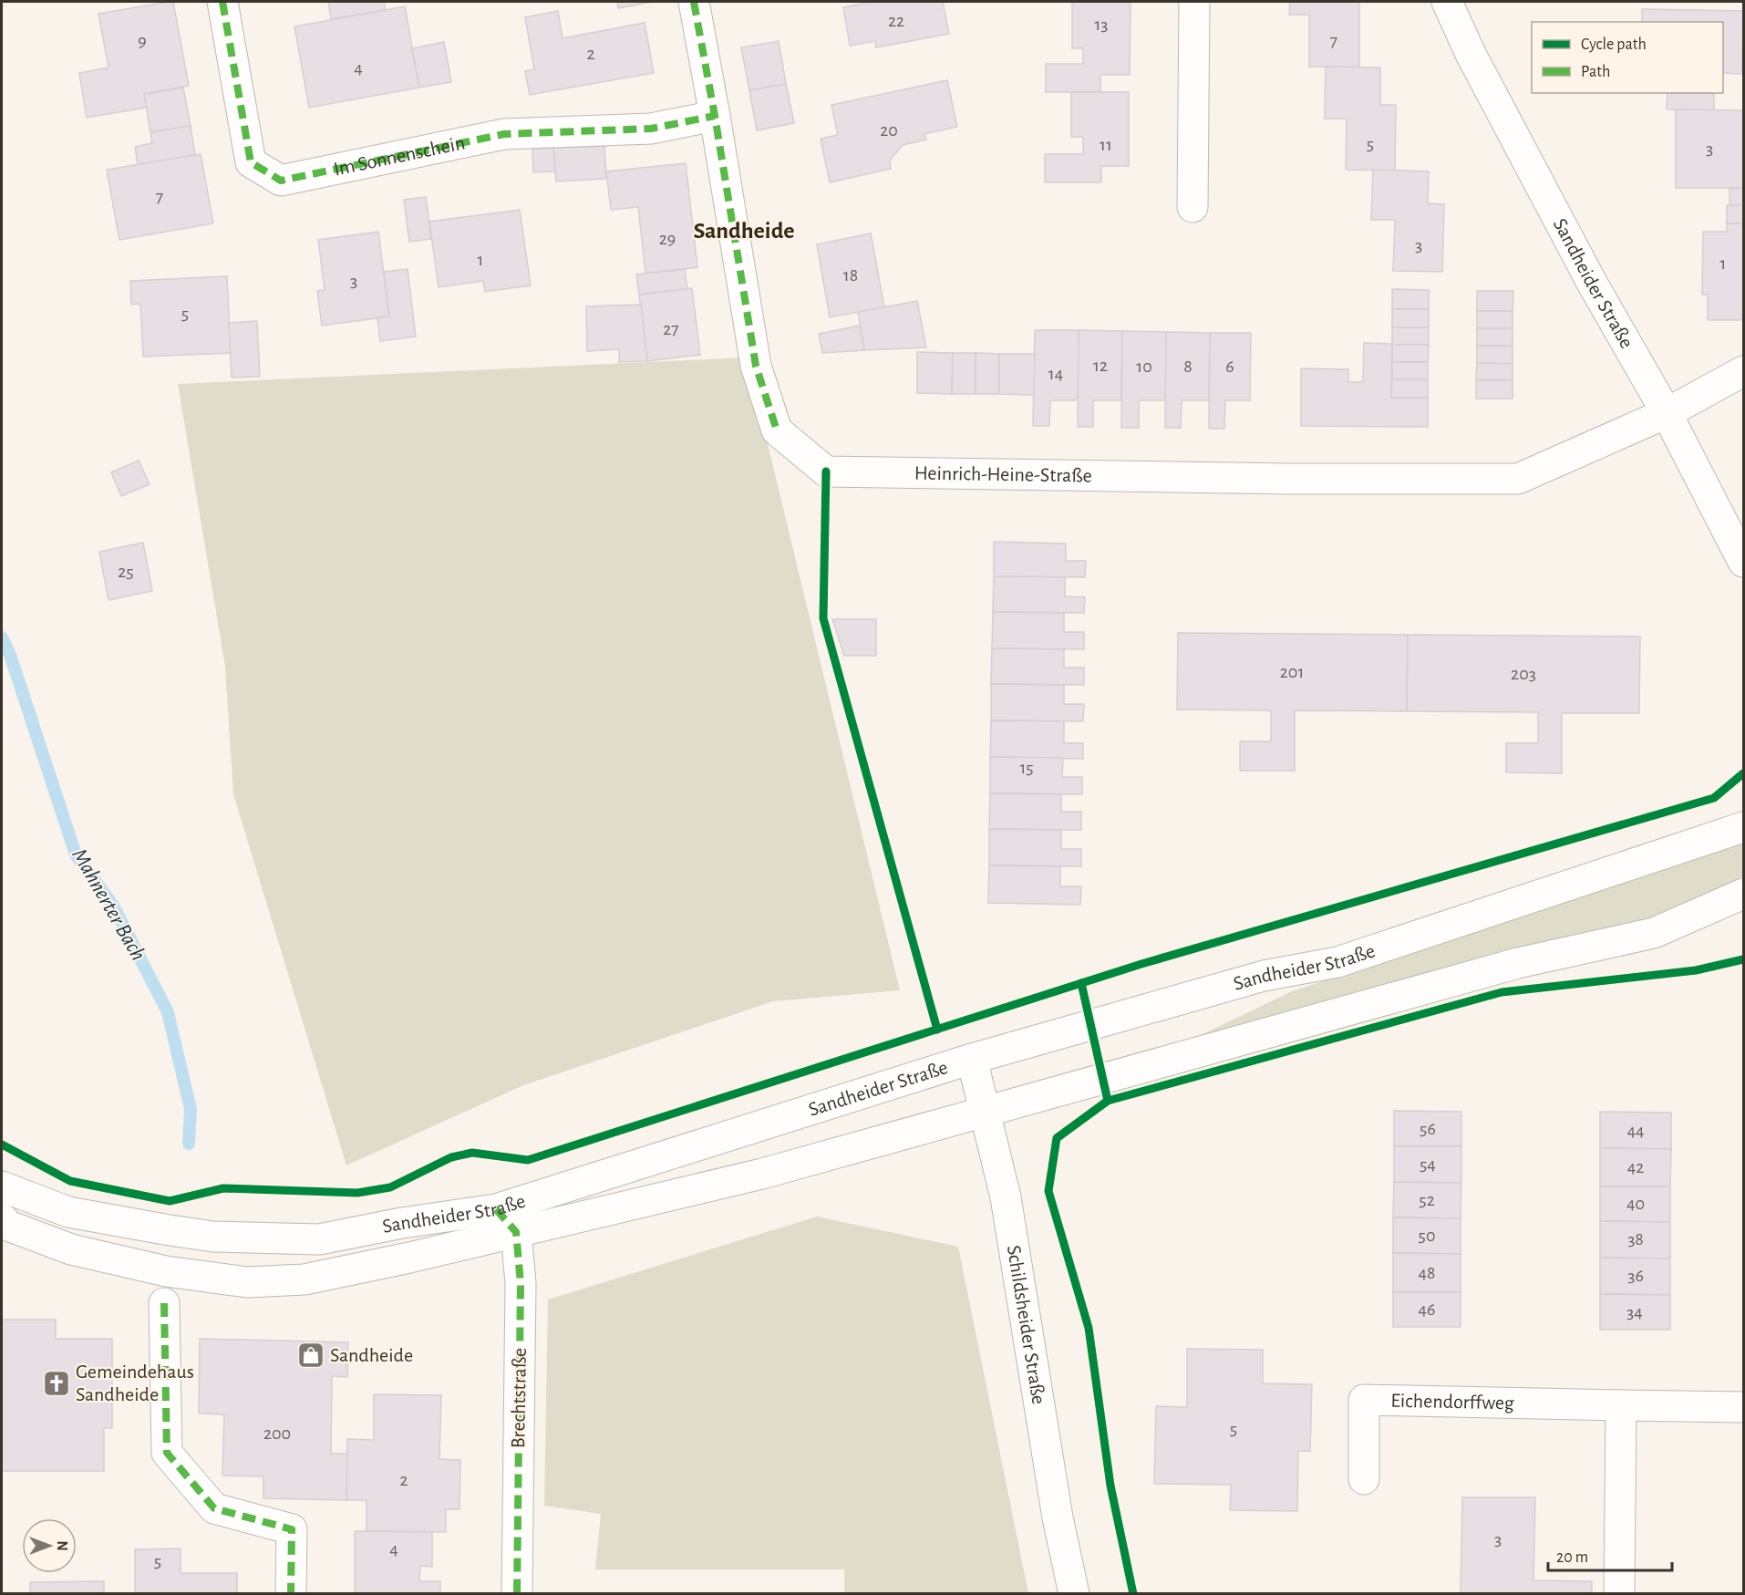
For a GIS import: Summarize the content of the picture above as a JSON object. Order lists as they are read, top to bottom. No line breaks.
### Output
{"streets":{"street":["Im Sonnenschein","Sandheider Straße","Heinrich-Heine-Straße","Schildsheider Straße","Brechtstraße","Eichendorffweg"]},"crossings":[["Im Sonnenschein","Heinrich-Heine-Straße"],["Sandheider Straße","Heinrich-Heine-Straße"],["Sandheider Straße","Schildsheider Straße"],["Sandheider Straße","Brechtstraße"]],"districts":["Sandheide"],"water":["Mahnerter Bach"],"places":{"shop":["Sandheide"],"church":["Gemeindehaus Sandheide"]},"house_numbers":["22","13","9","7","2","4","20","5","11","3","7","29","3","1","1","18","3","5","27","12","10","8","6","14","25","201","203","15","56","44","54","42","52","40","50","38","48","36","46","34","5","200","2","3","4","5"],"legend":["Cycle path","Path"],"scale_bar":"20 m","north":"right"}
